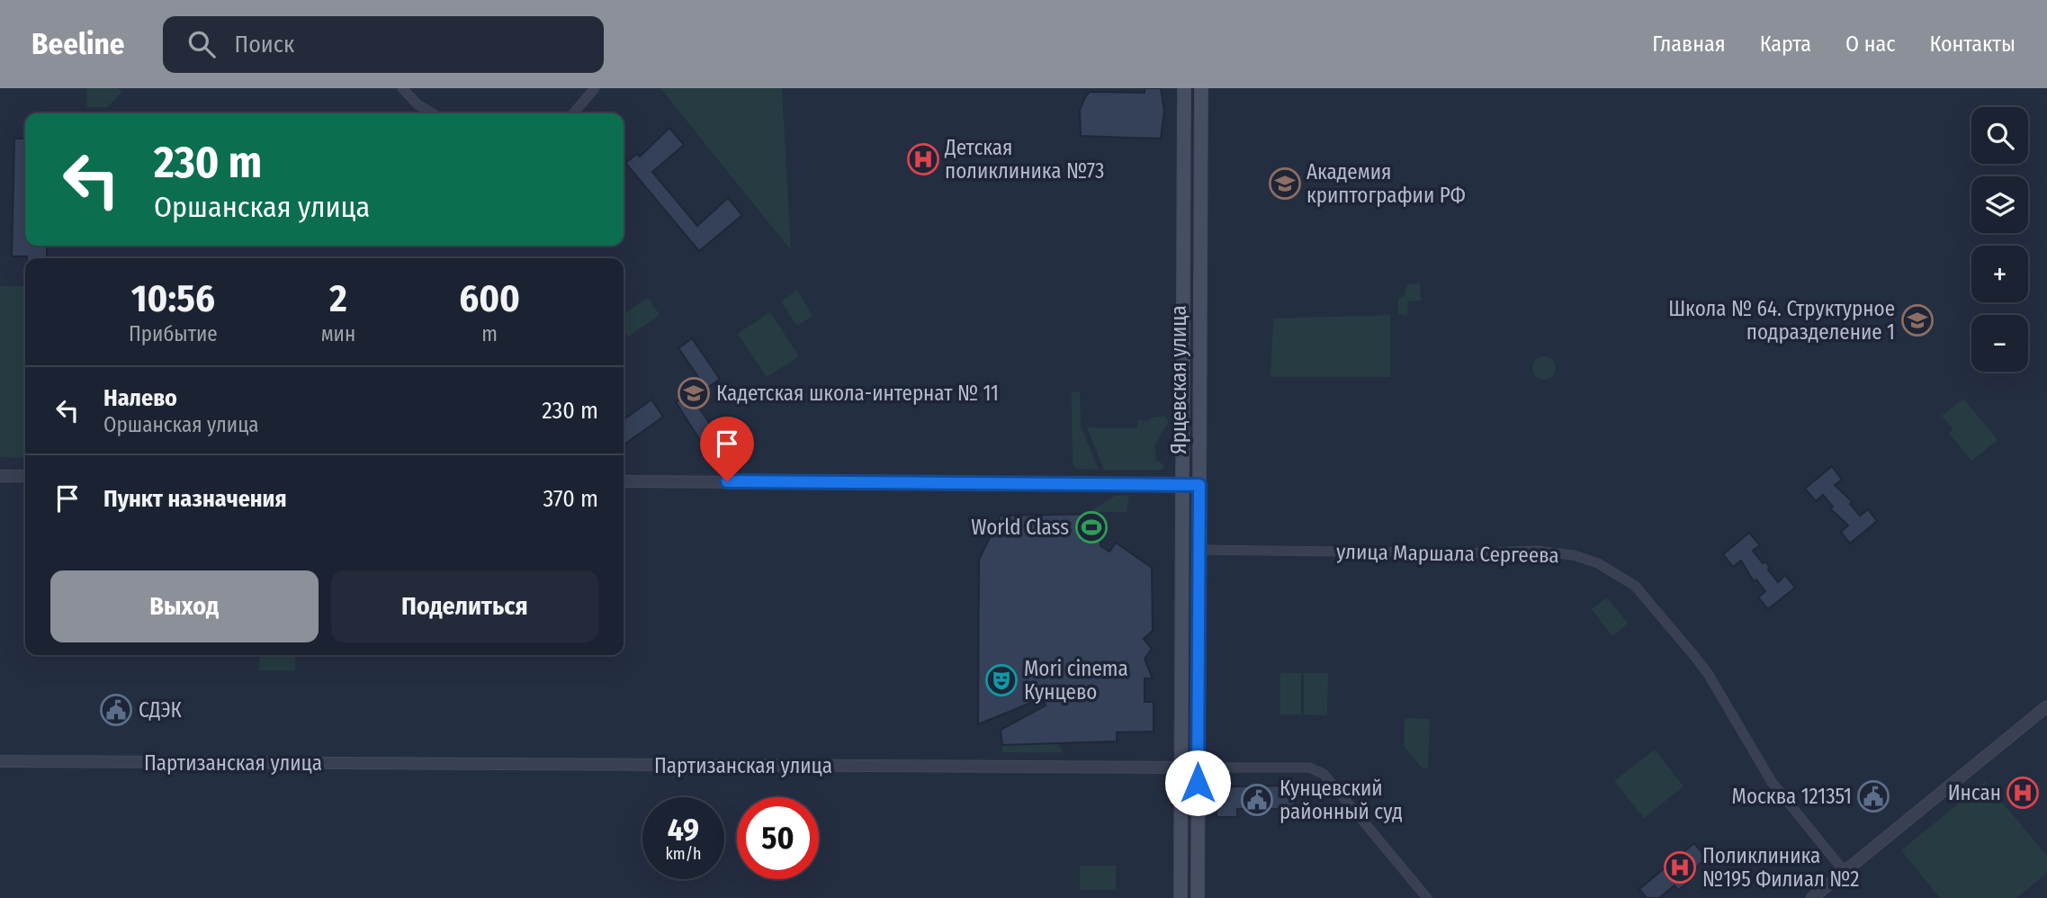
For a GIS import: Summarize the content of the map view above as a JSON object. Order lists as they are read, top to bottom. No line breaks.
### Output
{"streets":{"main road":["Ярцевская улица"],"street":["улица Маршала Сергеева","Партизанская улица"]},"crossings":[["Ярцевская улица","улица Маршала Сергеева"],["Ярцевская улица","Партизанская улица"]],"places":{"hospital":["Детская поликлиника №73","Инсан","Поликлиника №195 Филиал №2"],"school or university":["Академия криптографии РФ","Школа № 64. Структурное подразделение 1","Кадетская школа-интернат № 11"],"sports":["World Class"],"theatre":["Mori cinema Кунцево"],"public building":["СДЭК","Москва 121351","Кунцевский районный суд"]},"page":{"header":"Beeline","search":"Поиск","nav":["Главная","Карта","О нас","Контакты"],"map_buttons":["+","−"],"turn":["230 m","Оршанская улица"],"eta":["10:56","Прибытие","2","мин","600","m"],"list":[{"name":"Налево","note":"Оршанская улица","value":"230 m"},{"name":"Пункт назначения","value":"370 m"}],"buttons":["Выход","Поделиться"],"speed":"49 km/h","limit":"50"}}
